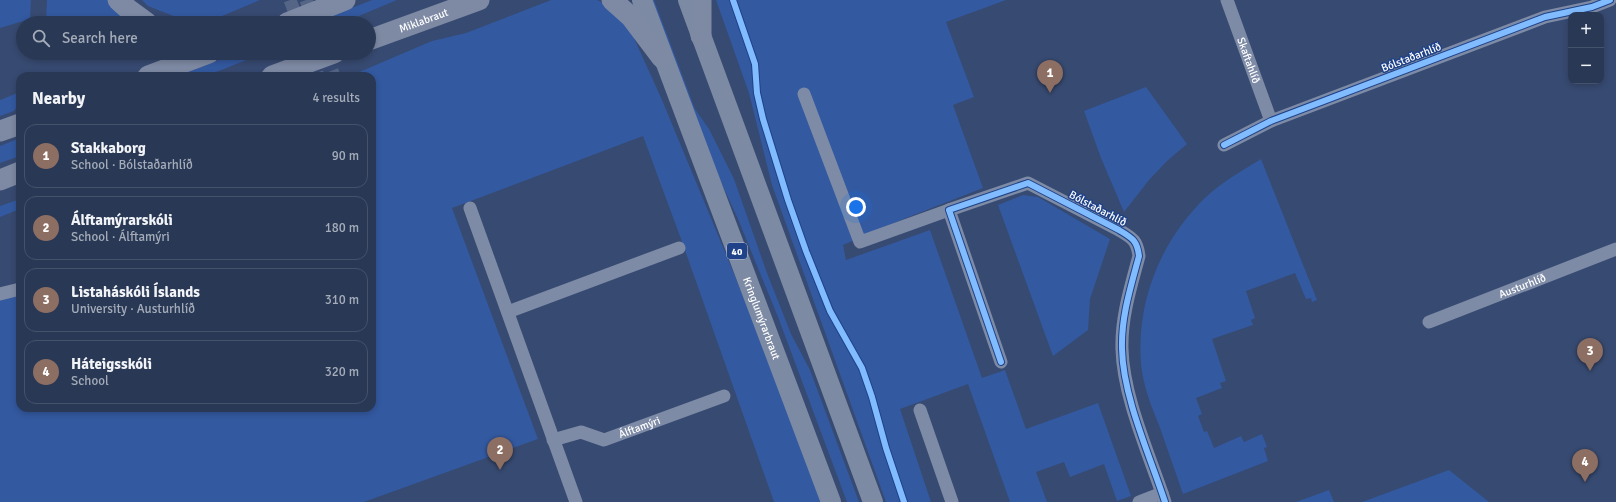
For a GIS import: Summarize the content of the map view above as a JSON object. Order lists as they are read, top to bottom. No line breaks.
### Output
{"streets":{"highway":["Miklabraut"],"main road":["40","Kringlumýrarbraut"],"street":["Bólstaðarhlíð","Skaftahlíð","Austurhlíð","Álftamýri"]},"crossings":[["Bólstaðarhlíð","Skaftahlíð"]],"page":{"map_buttons":["+","−"],"search":"Search here","pins":["1","3","2","4"],"heading":["Nearby","4 results"],"list":[{"mark":"1","name":"Stakkaborg","note":"School · Bólstaðarhlíð","value":"90 m"},{"mark":"2","name":"Álftamýrarskóli","note":"School · Álftamýri","value":"180 m"},{"mark":"3","name":"Listaháskóli Íslands","note":"University · Austurhlíð","value":"310 m"},{"mark":"4","name":"Háteigsskóli","note":"School","value":"320 m"}]}}
